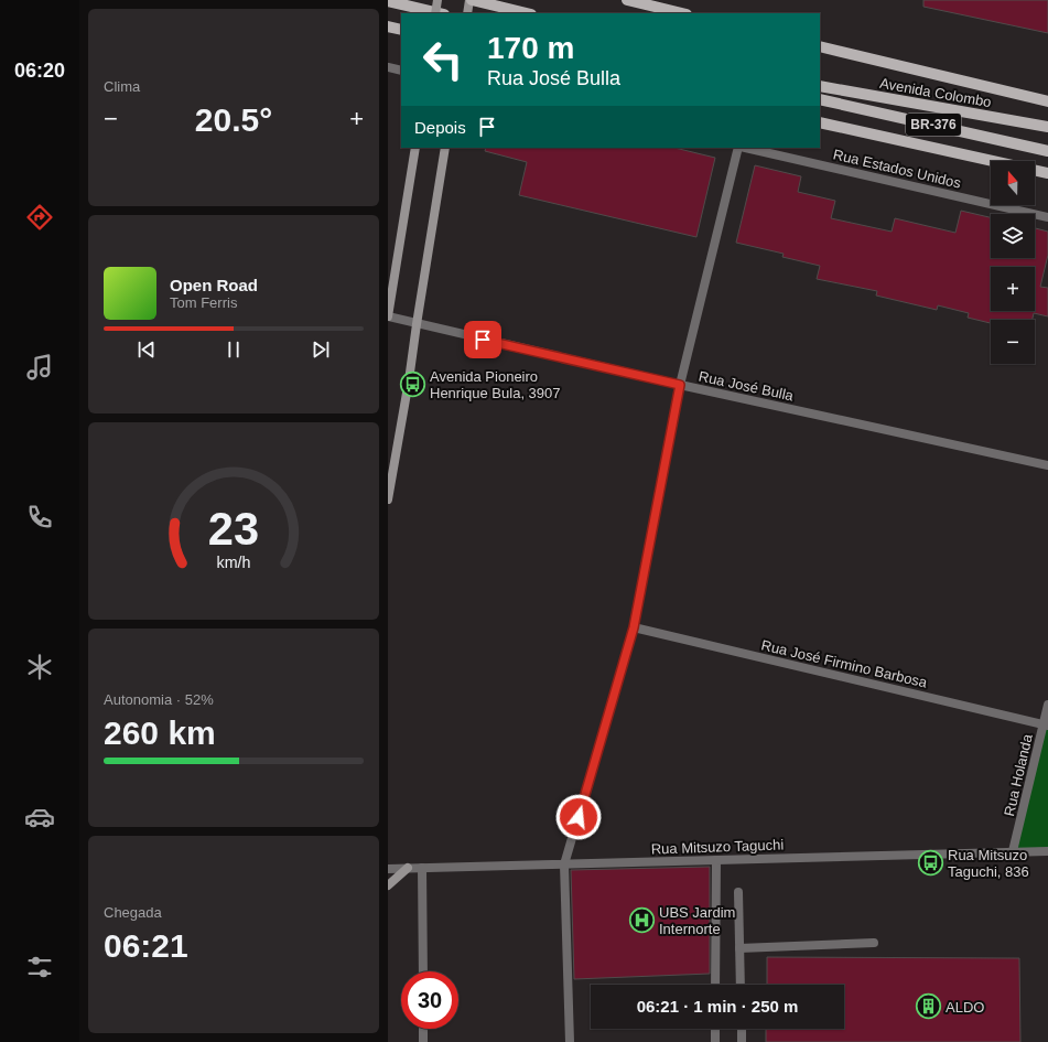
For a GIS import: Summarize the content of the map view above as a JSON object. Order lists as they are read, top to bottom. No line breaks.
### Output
{"streets":{"main road":["Avenida Colombo","BR-376"],"street":["Rua Estados Unidos","Rua José Bulla","Rua José Firmino Barbosa","Rua Holanda","Rua Mitsuzo Taguchi"]},"crossings":[["Rua José Firmino Barbosa","Rua Holanda"],["Rua Holanda","Rua Mitsuzo Taguchi"]],"places":{"bus stop":["Avenida Pioneiro Henrique Bula, 3907","Rua Mitsuzo Taguchi, 836"],"hospital":["UBS Jardim Internorte"],"building":["ALDO"]},"north":"top","page":{"tabs":"06:20","tile":["Clima",["Autonomia · 52%","260 km"],["Chegada","06:21"]],"turn":["170 m","Rua José Bulla"],"heat":["−","20.5°","+"],"then":"Depois","map_buttons":["+","−"],"song":["Open Road","Tom Ferris"],"limit":"30","trip":"06:21 · 1 min · 250 m","gauge":["23","km/h"]}}
